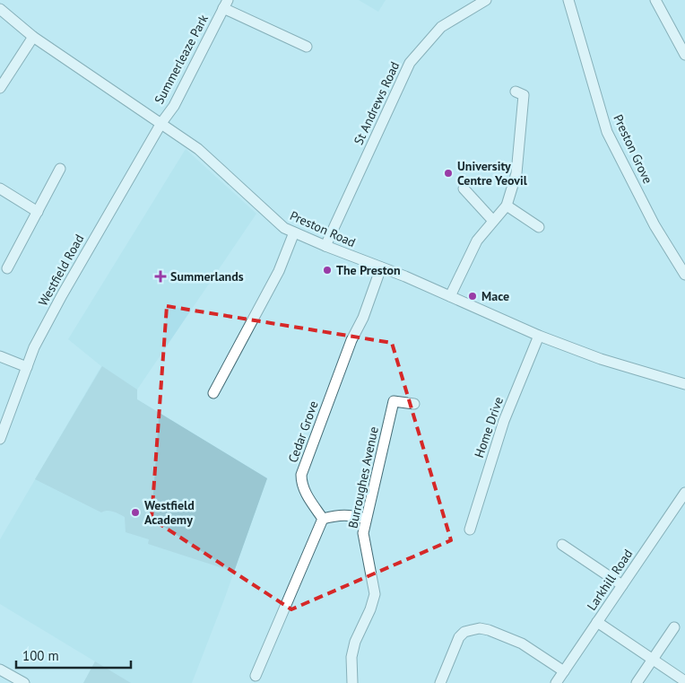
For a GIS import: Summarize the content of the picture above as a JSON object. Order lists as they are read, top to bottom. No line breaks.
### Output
{"streets":{"street":["Summerleaze Park","St Andrews Road","Preston Grove","Preston Road","Westfield Road","Home Drive","Cedar Grove","Burroughes Avenue","Larkhill Road"]},"crossings":[["Summerleaze Park","Preston Road"],["Summerleaze Park","Westfield Road"],["St Andrews Road","Preston Road"],["Preston Road","Westfield Road"],["Preston Road","Home Drive"],["Preston Road","Cedar Grove"]],"places":{"other":["University Centre Yeovil","The Preston","Mace","Westfield Academy"],"health":["Summerlands"]},"scale_bar":"100 m"}
